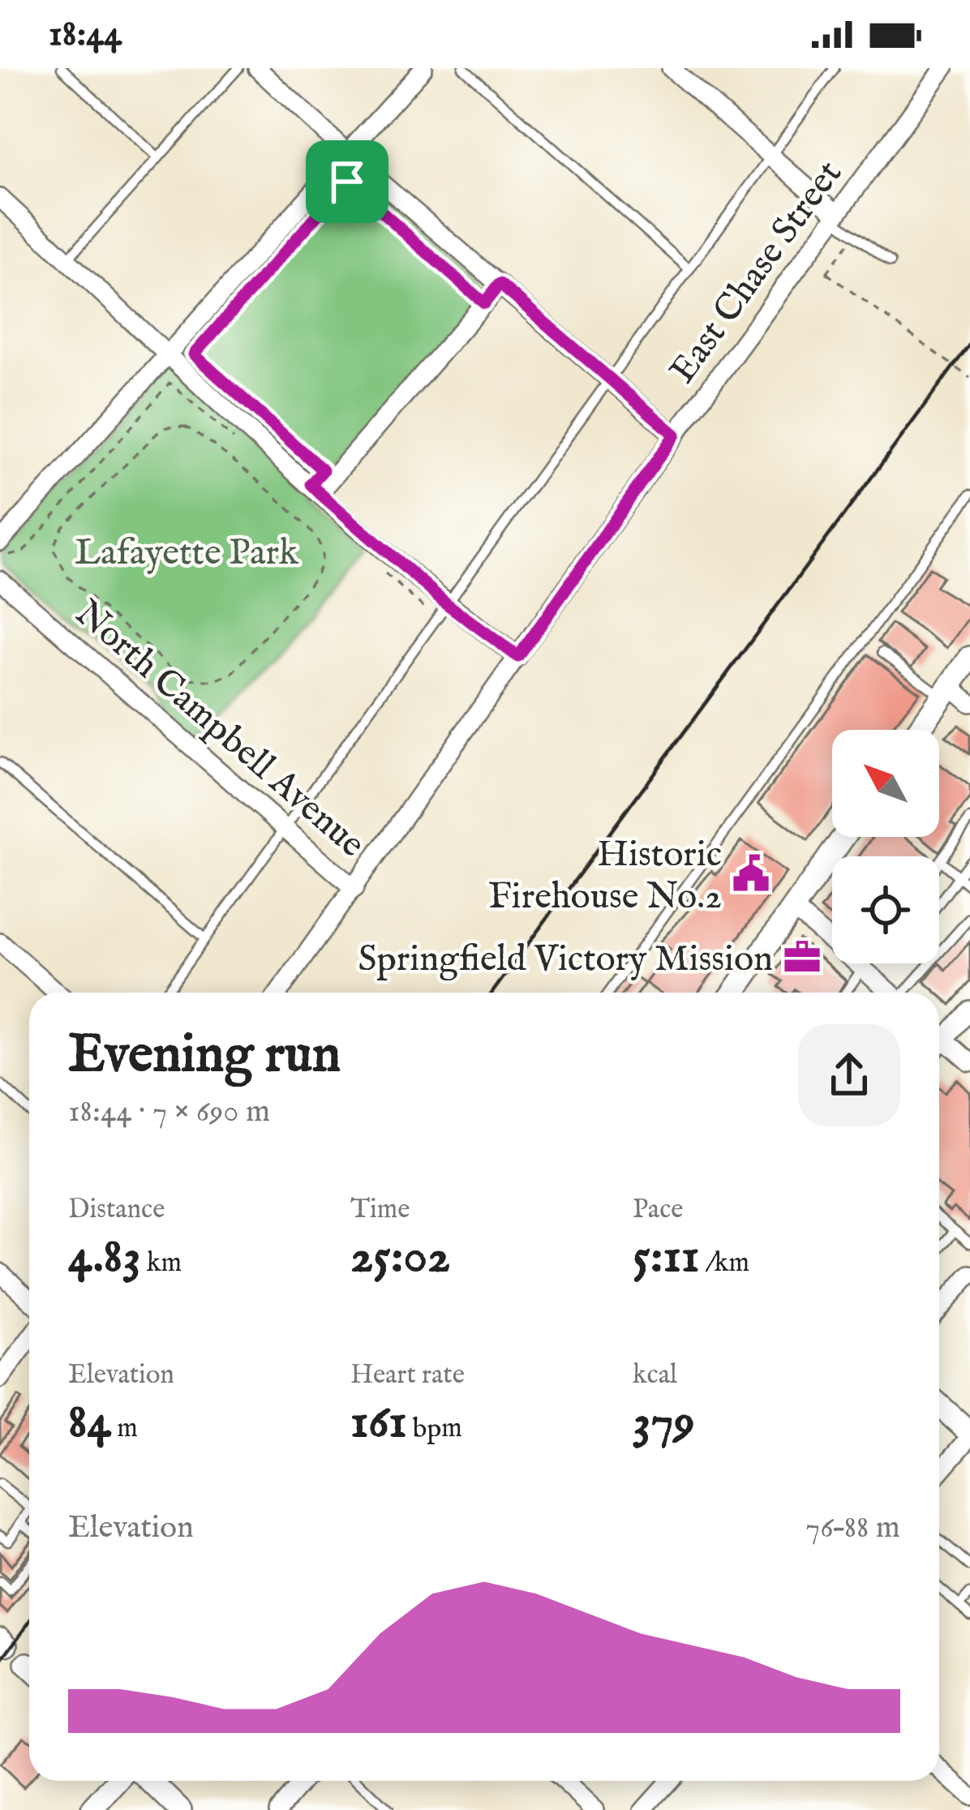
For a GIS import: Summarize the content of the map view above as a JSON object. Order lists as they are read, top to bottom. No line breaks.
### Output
{"streets":{"street":["East Chase Street","North Campbell Avenue"]},"crossings":[["East Chase Street","North Campbell Avenue"]],"parks":["Lafayette Park"],"places":{"public building":["Historic Firehouse No.2"],"office":["Springfield Victory Mission"]},"north":"top left","page":{"status":"18:44","heading":["Evening run","18:44 · 7 × 690 m"],"stats":[["Distance","4.83 km"],["Time","25:02"],["Pace","5:11 /km"],["Elevation","84 m"],["Heart rate","161 bpm"],["kcal","379"]],"chart":["Elevation","76–88 m"]}}
